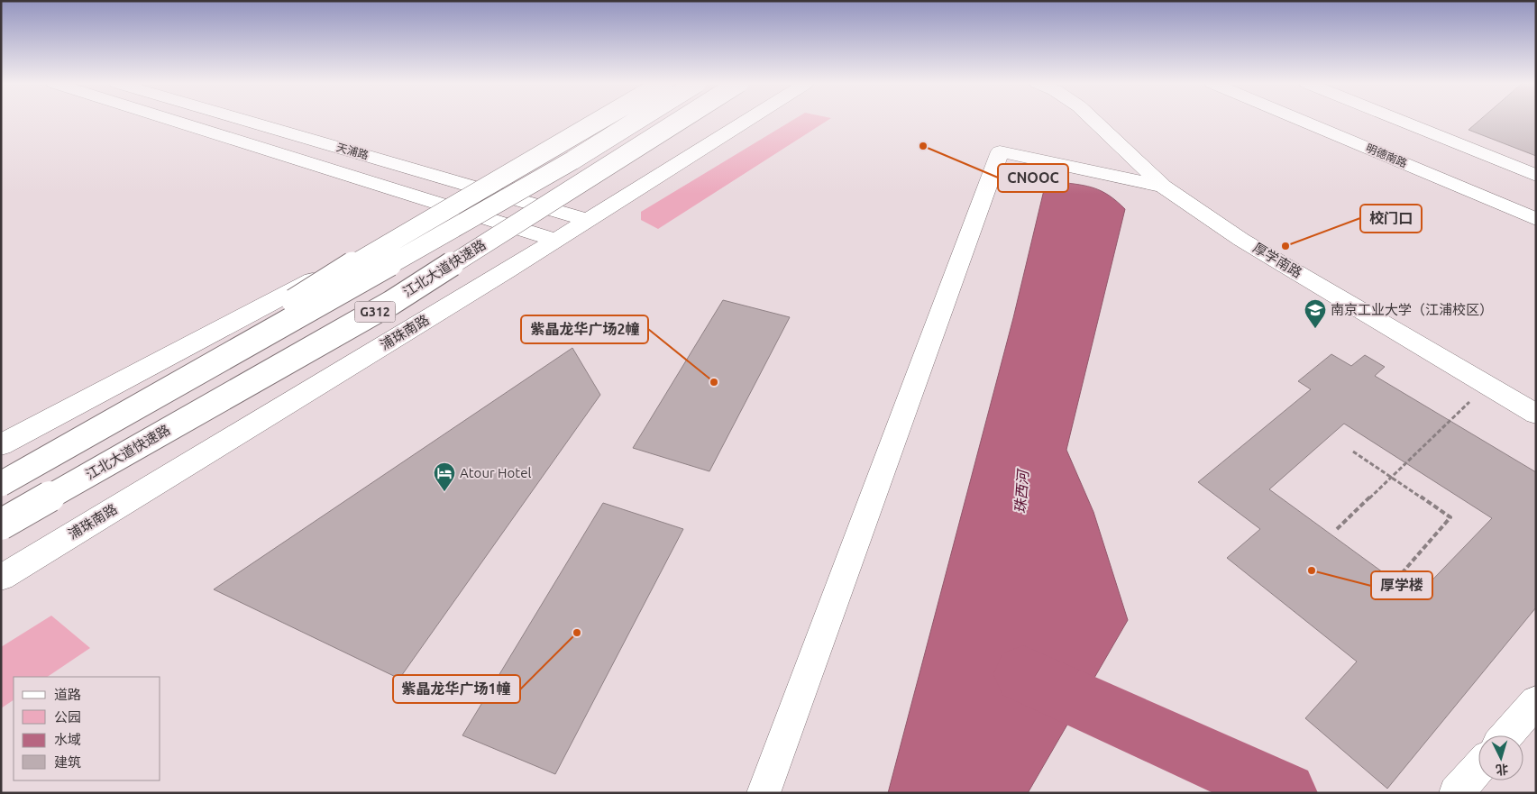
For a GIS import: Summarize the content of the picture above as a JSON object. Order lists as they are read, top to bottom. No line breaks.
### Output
{"streets":{"main road":["天浦路","明德南路","厚学南路","江北大道快速路","G312","浦珠南路"]},"crossings":[["天浦路","浦珠南路"]],"water":["珠西河"],"places":{"other":["CNOOC","校门口","紫晶龙华广场2幢","厚学楼","紫晶龙华广场1幢"],"school or university":["南京工业大学（江浦校区）"],"hotel":["Atour Hotel"]},"legend":["道路","公园","水域","建筑"],"north":"bottom"}
